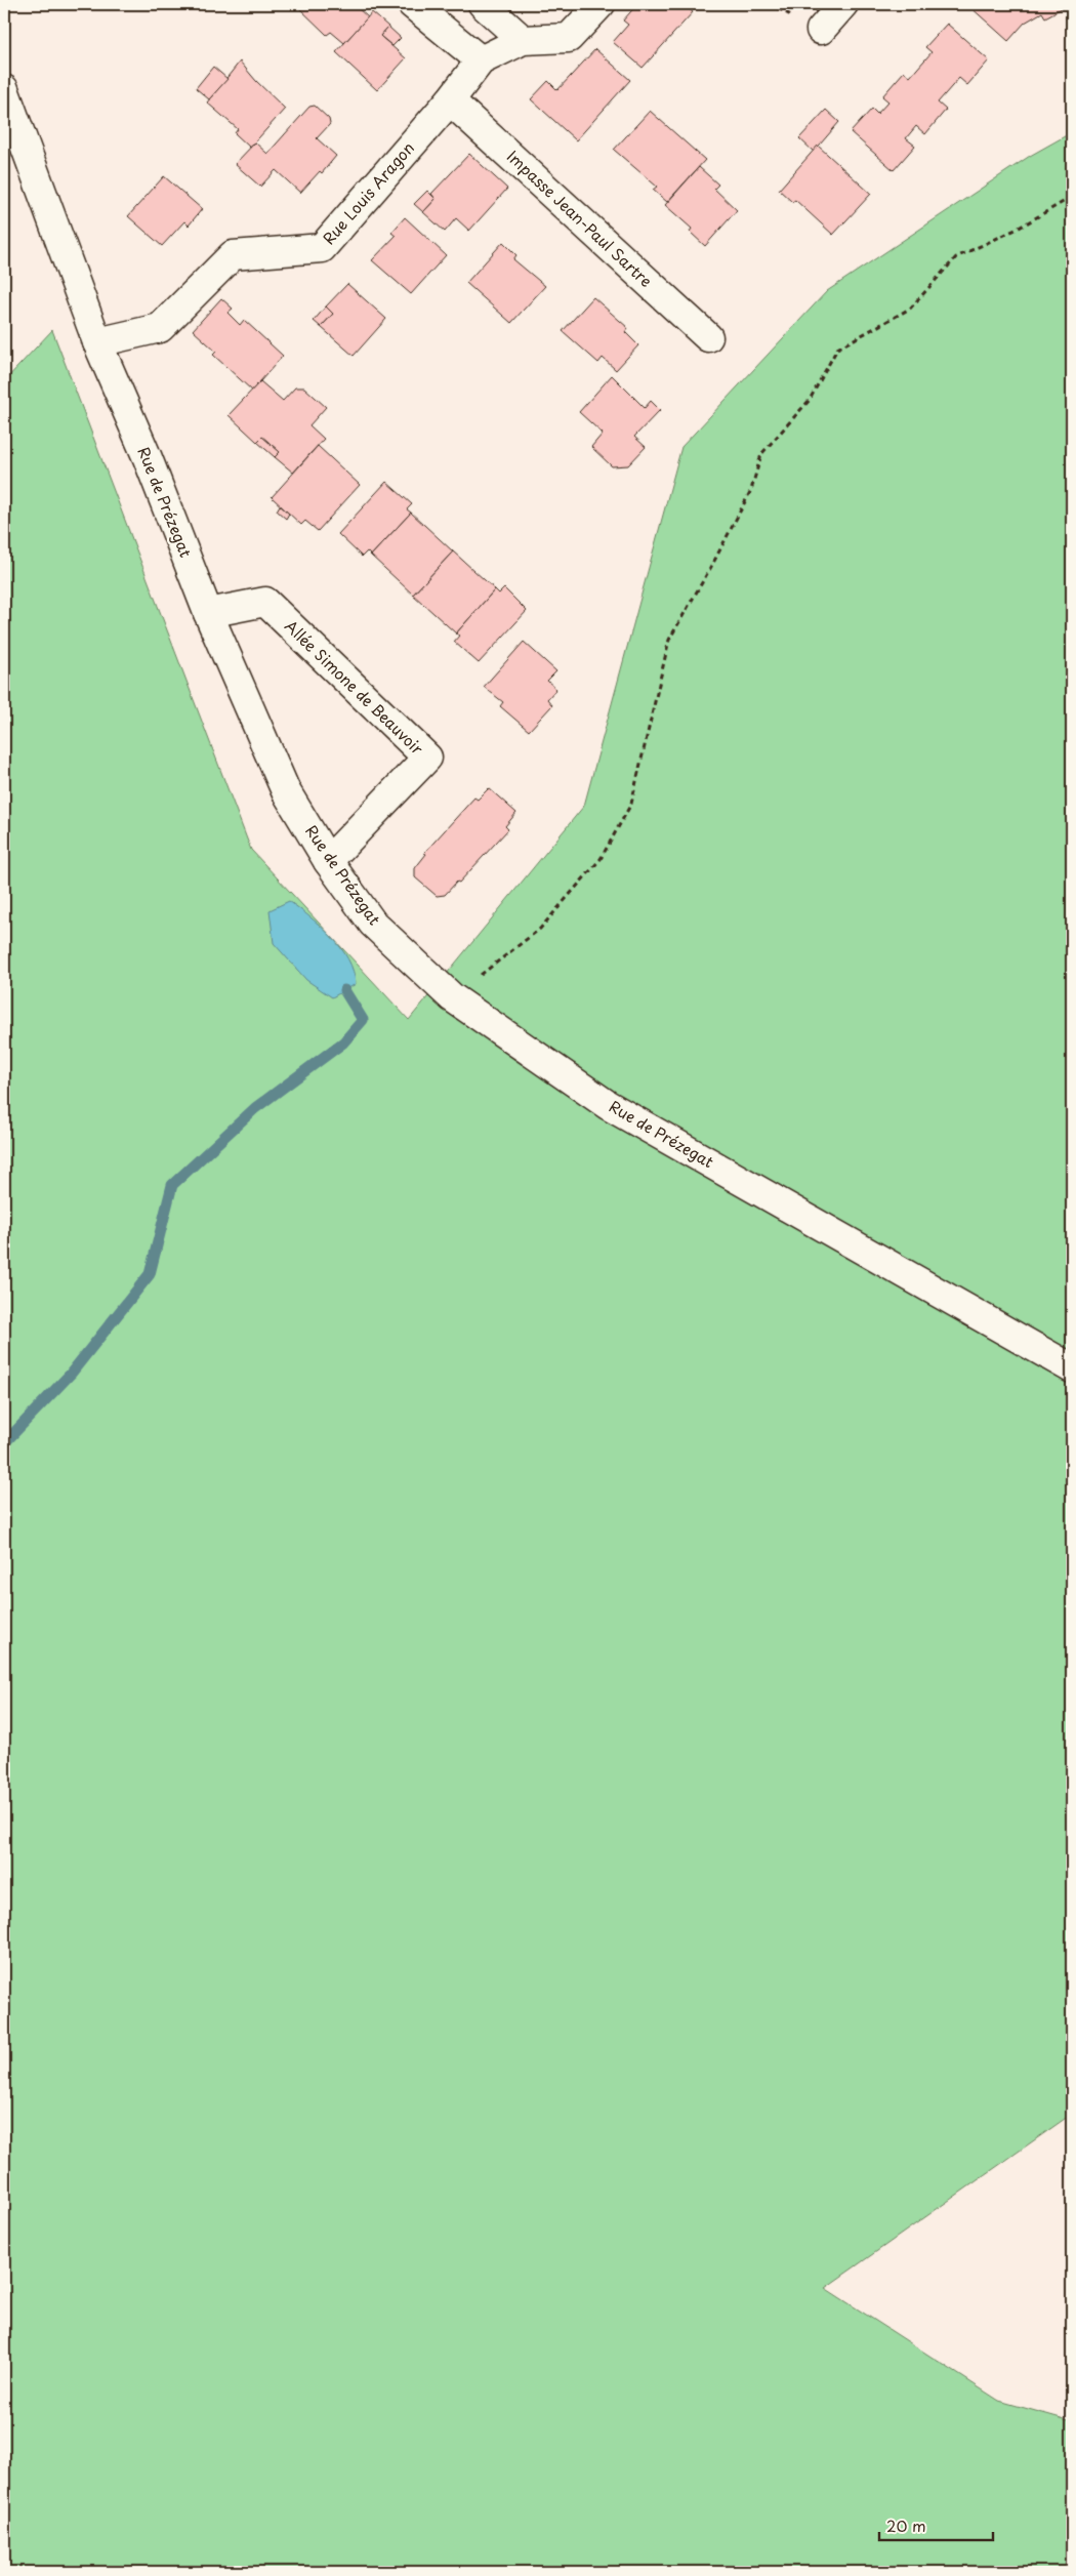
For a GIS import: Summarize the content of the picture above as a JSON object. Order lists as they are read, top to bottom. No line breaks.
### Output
{"streets":{"street":["Rue Louis Aragon","Impasse Jean-Paul Sartre","Rue de Prézegat","Allée Simone de Beauvoir"]},"crossings":[["Rue Louis Aragon","Impasse Jean-Paul Sartre"],["Rue Louis Aragon","Rue de Prézegat"],["Rue de Prézegat","Allée Simone de Beauvoir"]],"scale_bar":"20 m"}
